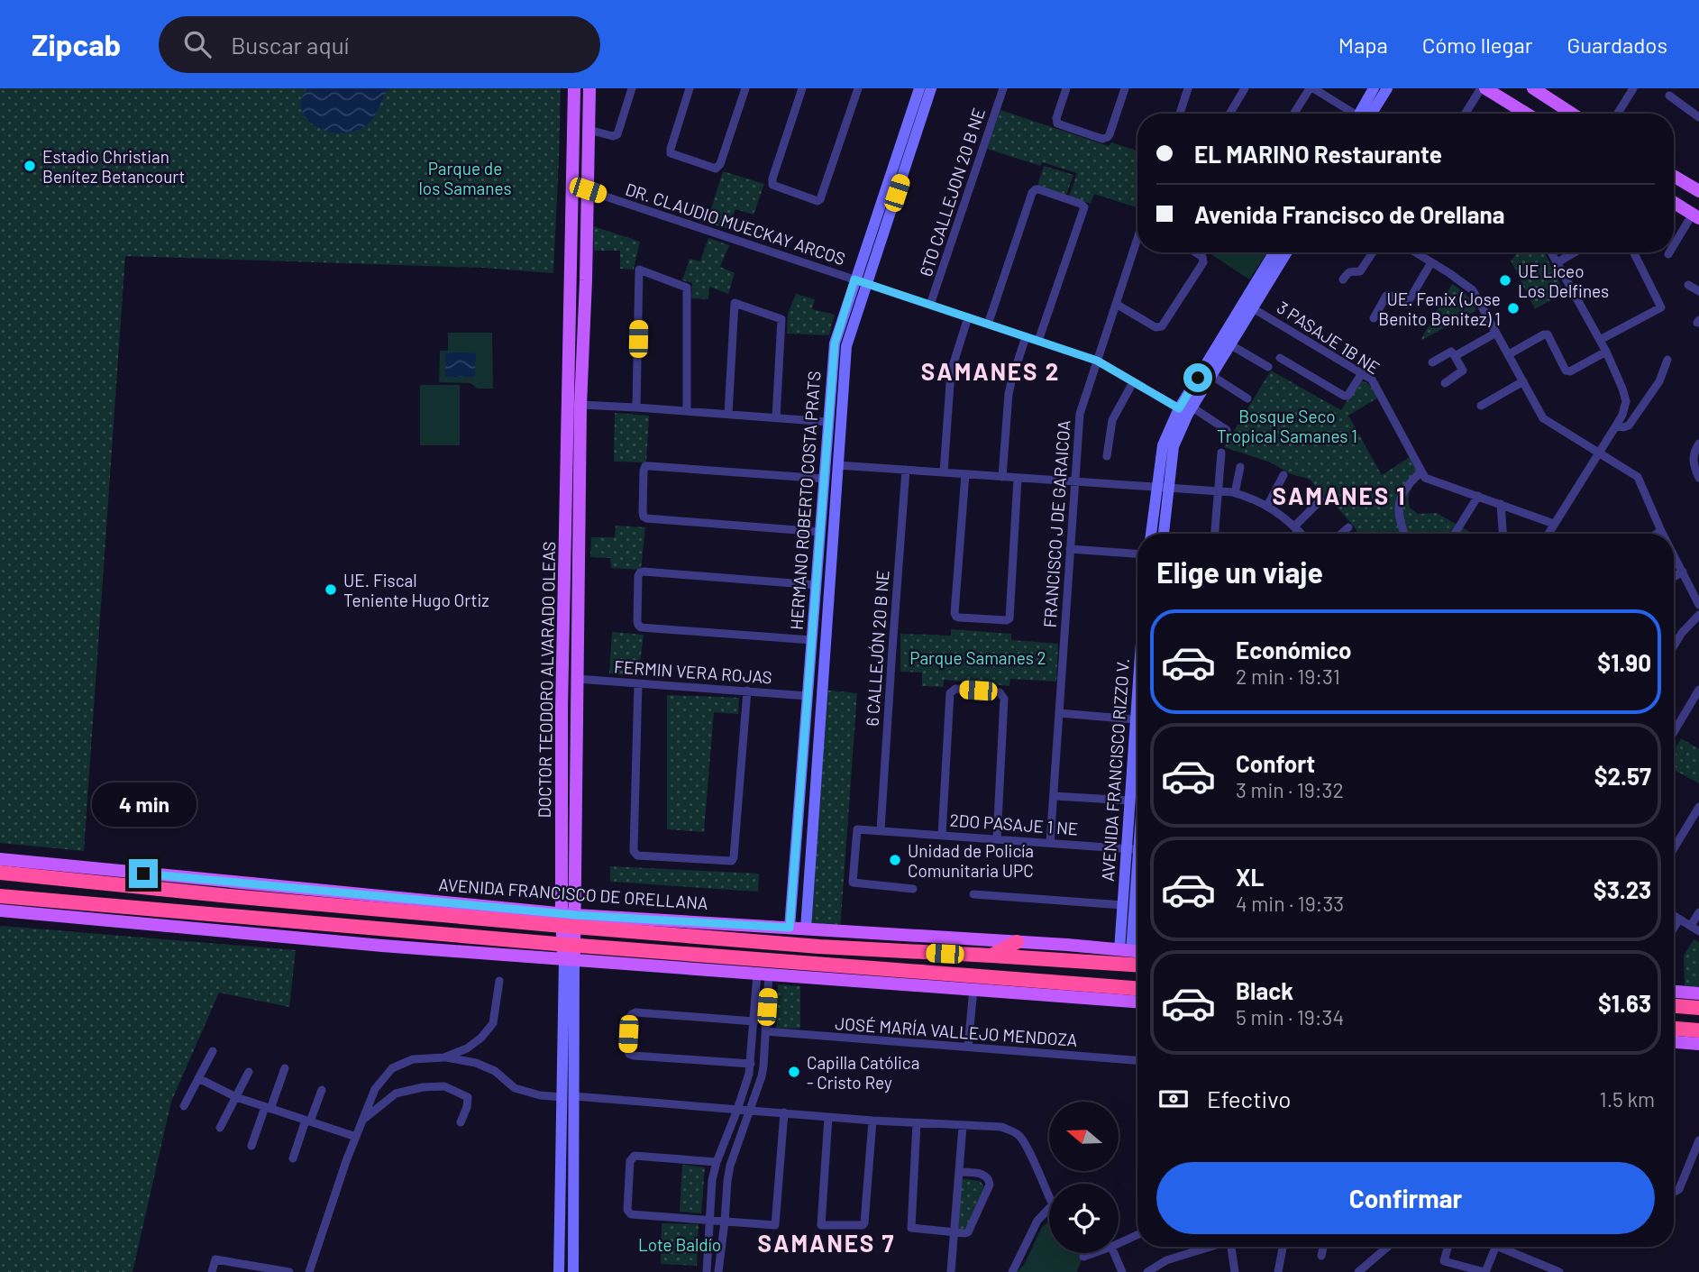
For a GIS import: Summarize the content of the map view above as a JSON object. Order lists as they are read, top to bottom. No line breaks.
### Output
{"streets":{"highway":["AVENIDA FRANCISCO DE ORELLANA"],"main road":["DOCTOR TEODORO ALVARADO OLEAS"],"street":["6TO CALLEJON 20 B NE","DR. CLAUDIO MUECKAY ARCOS","3 PASAJE 1B NE","HERMANO ROBERTO COSTA PRATS","FRANCISCO J DE GARAICOA","6 CALLEJÓN 20 B NE","FERMIN VERA ROJAS","AVENIDA FRANCISCO RIZZO V.","2DO PASAJE 1 NE","JOSÉ MARÍA VALLEJO MENDOZA"]},"crossings":[["6TO CALLEJON 20 B NE","DR. CLAUDIO MUECKAY ARCOS"],["DR. CLAUDIO MUECKAY ARCOS","HERMANO ROBERTO COSTA PRATS"],["DR. CLAUDIO MUECKAY ARCOS","FRANCISCO J DE GARAICOA"],["DR. CLAUDIO MUECKAY ARCOS","DOCTOR TEODORO ALVARADO OLEAS"],["HERMANO ROBERTO COSTA PRATS","FERMIN VERA ROJAS"],["HERMANO ROBERTO COSTA PRATS","AVENIDA FRANCISCO DE ORELLANA"],["FRANCISCO J DE GARAICOA","2DO PASAJE 1 NE"],["6 CALLEJÓN 20 B NE","2DO PASAJE 1 NE"],["FERMIN VERA ROJAS","DOCTOR TEODORO ALVARADO OLEAS"],["DOCTOR TEODORO ALVARADO OLEAS","AVENIDA FRANCISCO DE ORELLANA"],["AVENIDA FRANCISCO RIZZO V.","2DO PASAJE 1 NE"],["AVENIDA FRANCISCO RIZZO V.","AVENIDA FRANCISCO DE ORELLANA"]],"districts":["SAMANES 2","SAMANES 1","SAMANES 7"],"parks":["Parque de los Samanes","Bosque Seco Tropical Samanes 1","Parque Samanes 2","Lote Baldío"],"places":["Estadio Christian Benítez Betancourt","UE Liceo Los Delfines","UE. Fenix (Jose Benito Benitez) 1","UE. Fiscal Teniente Hugo Ortiz","Unidad de Policía Comunitaria UPC","Capilla Católica - Cristo Rey"],"north":"left","page":{"header":"Zipcab","search":"Buscar aquí","nav":["Mapa","Cómo llegar","Guardados"],"banner":["EL MARINO Restaurante","Avenida Francisco de Orellana"],"heading":"Elige un viaje","list":[{"name":"Económico","note":"2 min · 19:31","value":"$1.90"},{"name":"Confort","note":"3 min · 19:32","value":"$2.57"},{"name":"XL","note":"4 min · 19:33","value":"$3.23"},{"name":"Black","note":"5 min · 19:34","value":"$1.63"}],"bubble":"4 min","pay":["Efectivo","1.5 km"],"buttons":"Confirmar"}}
